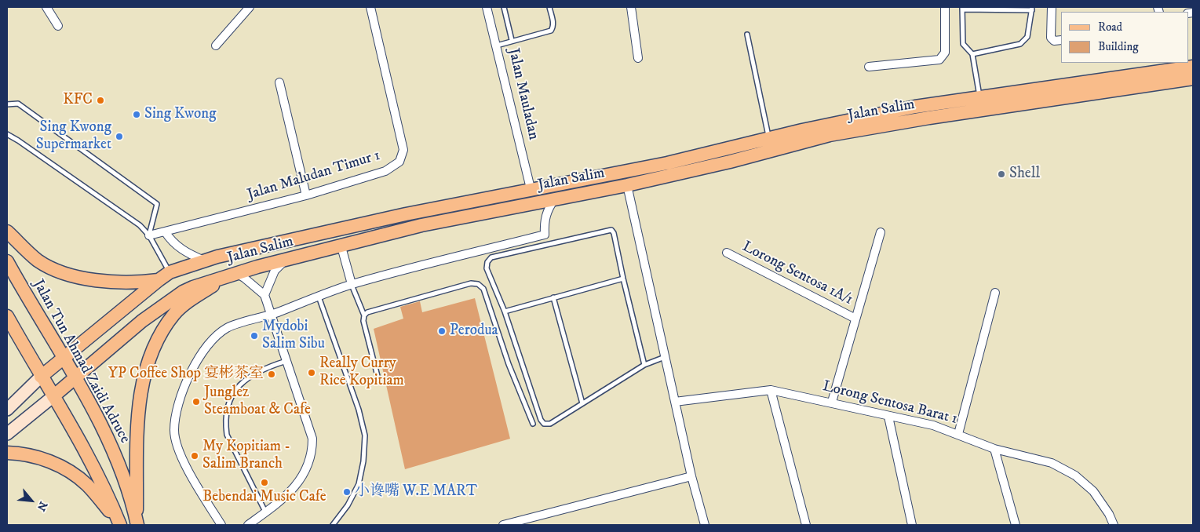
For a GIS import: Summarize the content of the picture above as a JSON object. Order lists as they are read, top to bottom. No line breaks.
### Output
{"streets":{"main road":["Jalan Salim","Jalan Tun Ahmad Zaidi Adruce"],"street":["Jalan Mauladan","Jalan Maludan Timur 1","Lorong Sentosa 1A/1","Lorong Sentosa Barat 1"]},"crossings":[["Jalan Mauladan","Jalan Salim"],["Jalan Salim","Jalan Tun Ahmad Zaidi Adruce"]],"places":["KFC","Sing Kwong","Sing Kwong Supermarket","Shell","Perodua","Mydobi Salim Sibu","Really Curry Rice Kopitiam","YP Coffee Shop 宴彬茶室","Junglez Steamboat & Cafe","My Kopitiam - Salim Branch","Bebendai Music Cafe","小谗嘴 W.E MART"],"legend":["Road","Building"],"north":"bottom right"}
